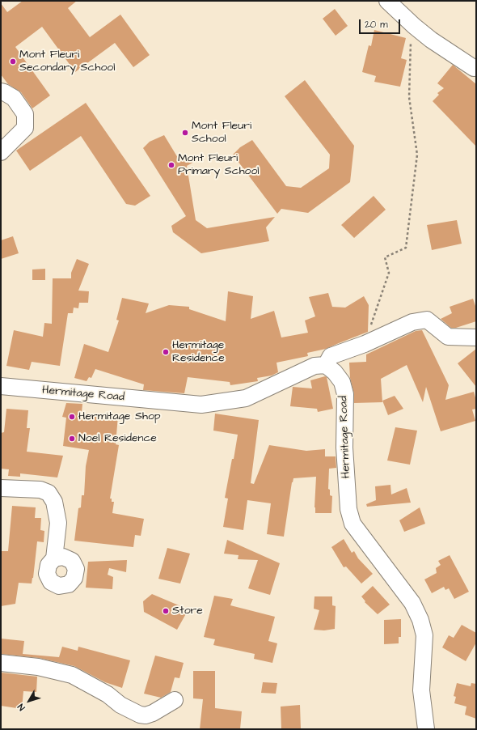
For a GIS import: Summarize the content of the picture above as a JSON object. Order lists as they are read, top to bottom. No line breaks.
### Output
{"streets":{"street":["Hermitage Road"]},"places":["Mont Fleuri Secondary School","Mont Fleuri School","Mont Fleuri Primary School","Hermitage Residence","Hermitage Shop","Noel Residence","Store"],"scale_bar":"20 m","north":"bottom left"}
